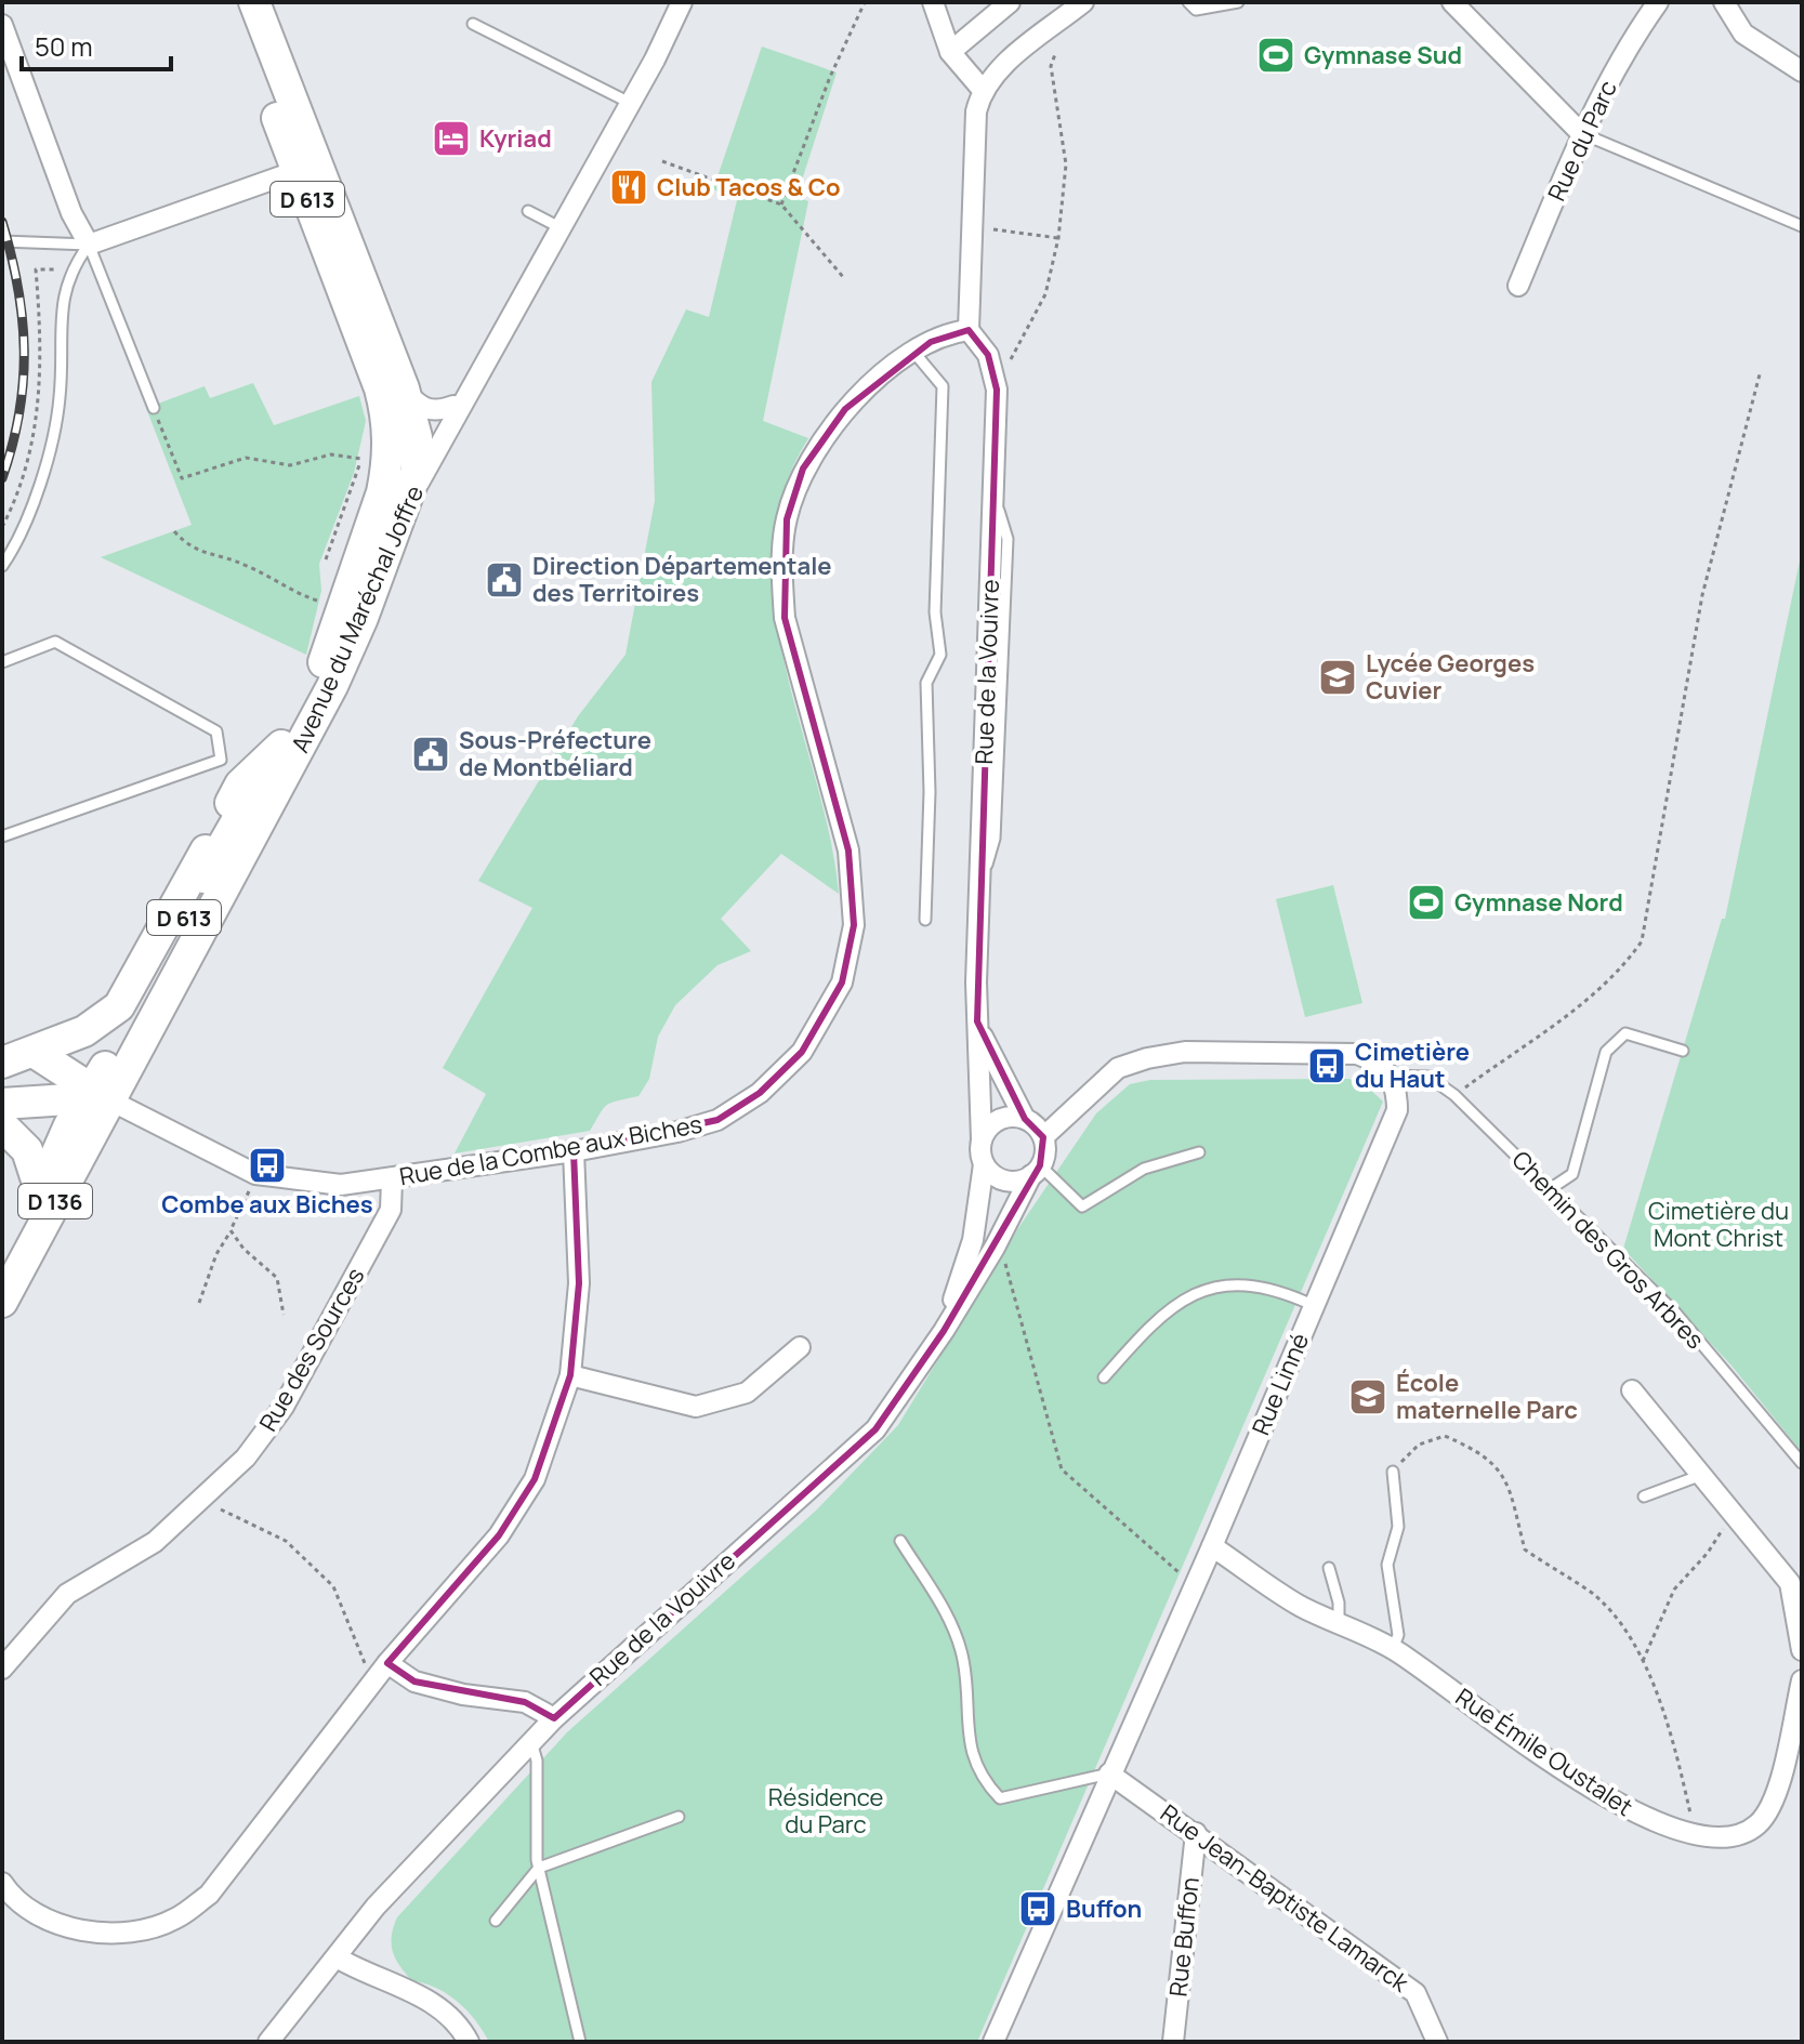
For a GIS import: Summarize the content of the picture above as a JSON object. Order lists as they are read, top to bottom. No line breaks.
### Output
{"streets":{"main road":["D 613","Avenue du Maréchal Joffre","D 136"],"street":["Rue du Parc","Rue de la Vouivre","Rue de la Combe aux Biches","Rue des Sources","Rue Linné","Rue Émile Oustalet","Rue Jean-Baptiste Lamarck","Rue Buffon"],"lane":["Chemin des Gros Arbres"]},"crossings":[["D 613","Avenue du Maréchal Joffre"],["Avenue du Maréchal Joffre","Rue de la Combe aux Biches"],["Avenue du Maréchal Joffre","D 136"],["Rue de la Vouivre","Rue de la Combe aux Biches"],["Rue de la Combe aux Biches","D 136"],["Rue de la Combe aux Biches","Rue des Sources"],["Chemin des Gros Arbres","Rue Linné"],["Rue Linné","Rue Émile Oustalet"],["Rue Linné","Rue Jean-Baptiste Lamarck"],["Rue Jean-Baptiste Lamarck","Rue Buffon"]],"parks":["Cimetière du Mont Christ","Résidence du Parc"],"places":{"sports":["Gymnase Sud","Gymnase Nord"],"hotel":["Kyriad"],"restaurant":["Club Tacos & Co"],"public building":["Direction Départementale des Territoires","Sous-Préfecture de Montbéliard"],"school or university":["Lycée Georges Cuvier","École maternelle Parc"],"bus stop":["Cimetière du Haut","Combe aux Biches","Buffon"]},"scale_bar":"50 m"}
